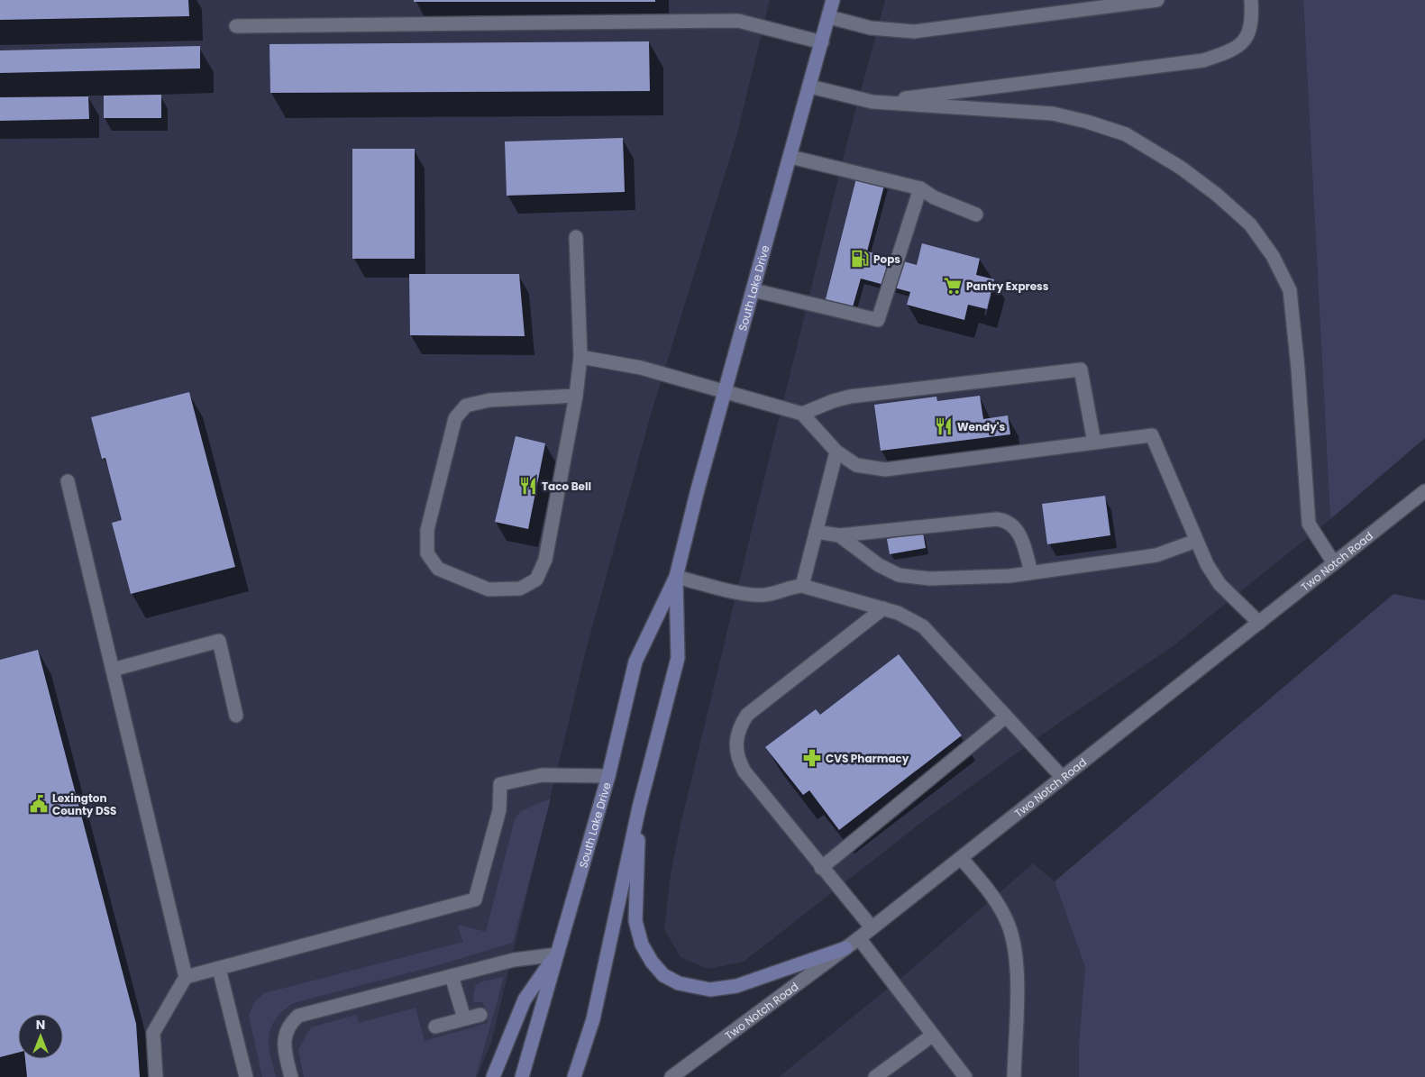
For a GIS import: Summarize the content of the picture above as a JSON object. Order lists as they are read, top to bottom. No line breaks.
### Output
{"streets":{"main road":["South Lake Drive"],"street":["Two Notch Road"]},"places":{"fuel station":["Pops"],"supermarket":["Pantry Express"],"restaurant":["Wendy's","Taco Bell"],"pharmacy":["CVS Pharmacy"],"public building":["Lexington County DSS"]},"north":"top"}
